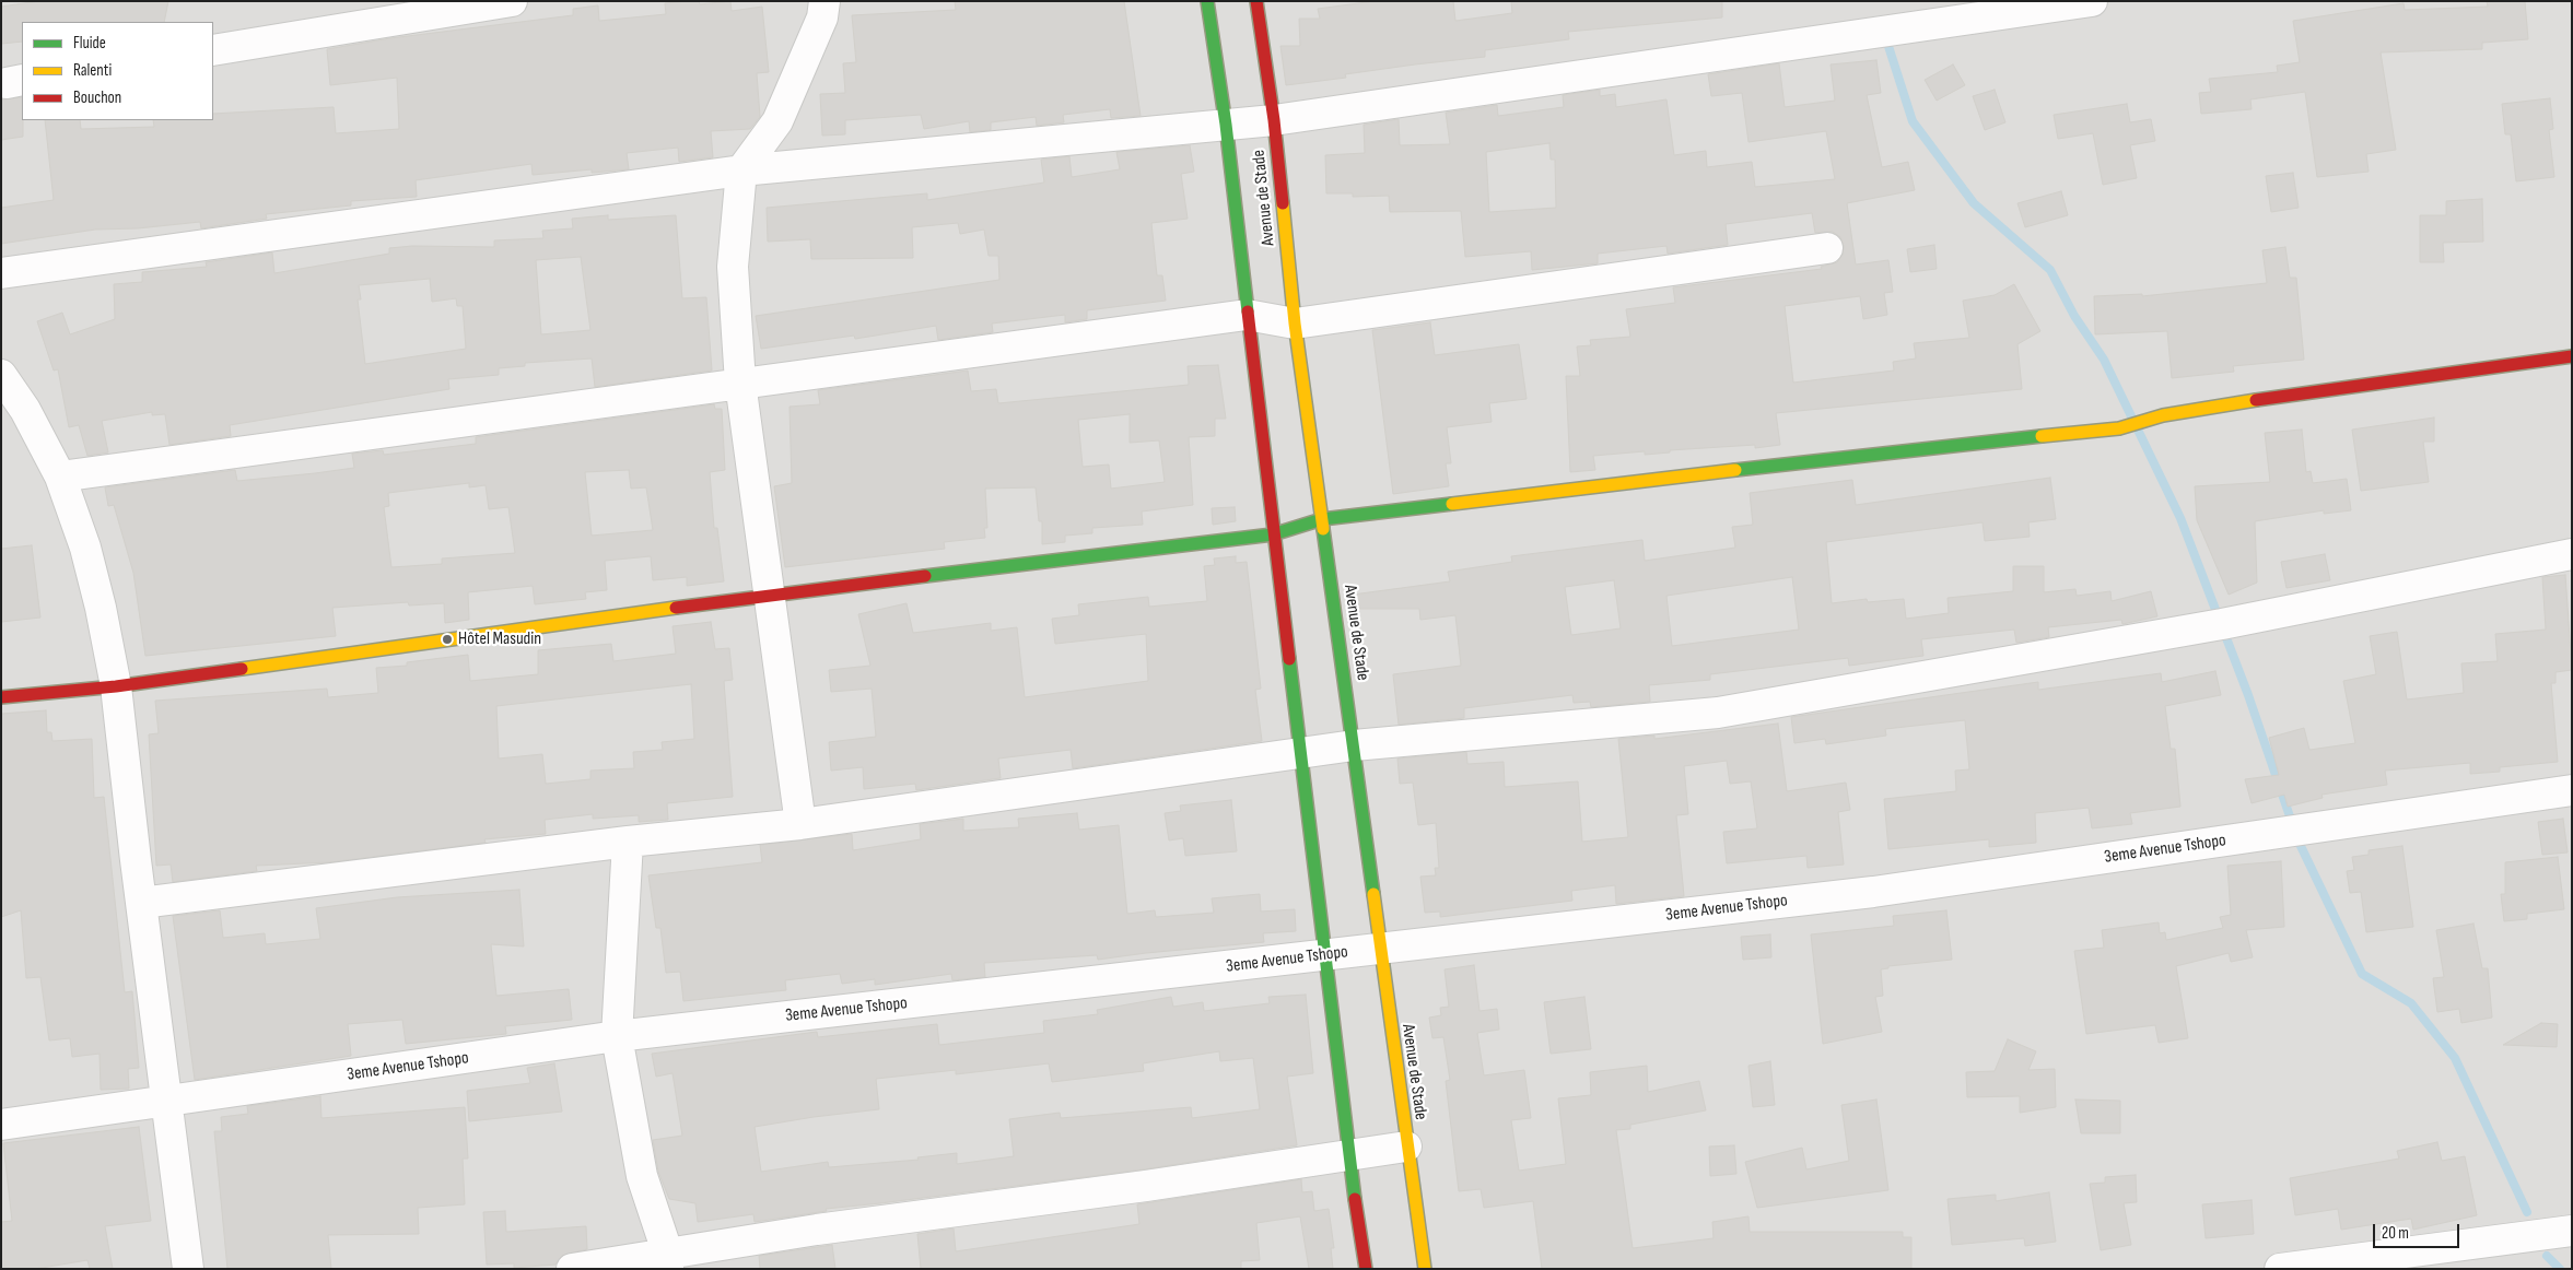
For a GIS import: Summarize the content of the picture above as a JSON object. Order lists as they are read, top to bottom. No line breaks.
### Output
{"streets":{"street":["Avenue de Stade","3eme Avenue Tshopo"]},"crossings":[["Avenue de Stade","3eme Avenue Tshopo"]],"places":["Hôtel Masudin"],"legend":["Fluide","Ralenti","Bouchon"],"scale_bar":"20 m"}
